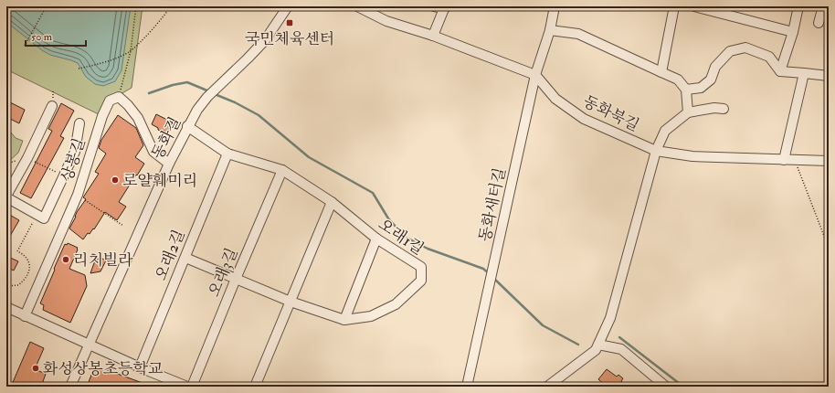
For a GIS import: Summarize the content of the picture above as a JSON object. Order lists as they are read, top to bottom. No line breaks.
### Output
{"streets":{"street":["동화북길","동화길","상봉길","동화새터길","오래1길","오래2길","오래3길"]},"crossings":[["동화북길","동화새터길"],["동화길","오래1길"],["오래1길","오래2길"],["오래1길","오래3길"]],"places":{"transit":["국민체육센터"],"other":["로얄훼미리","리치빌라","화성상봉초등학교"]},"scale_bar":"50 m"}
